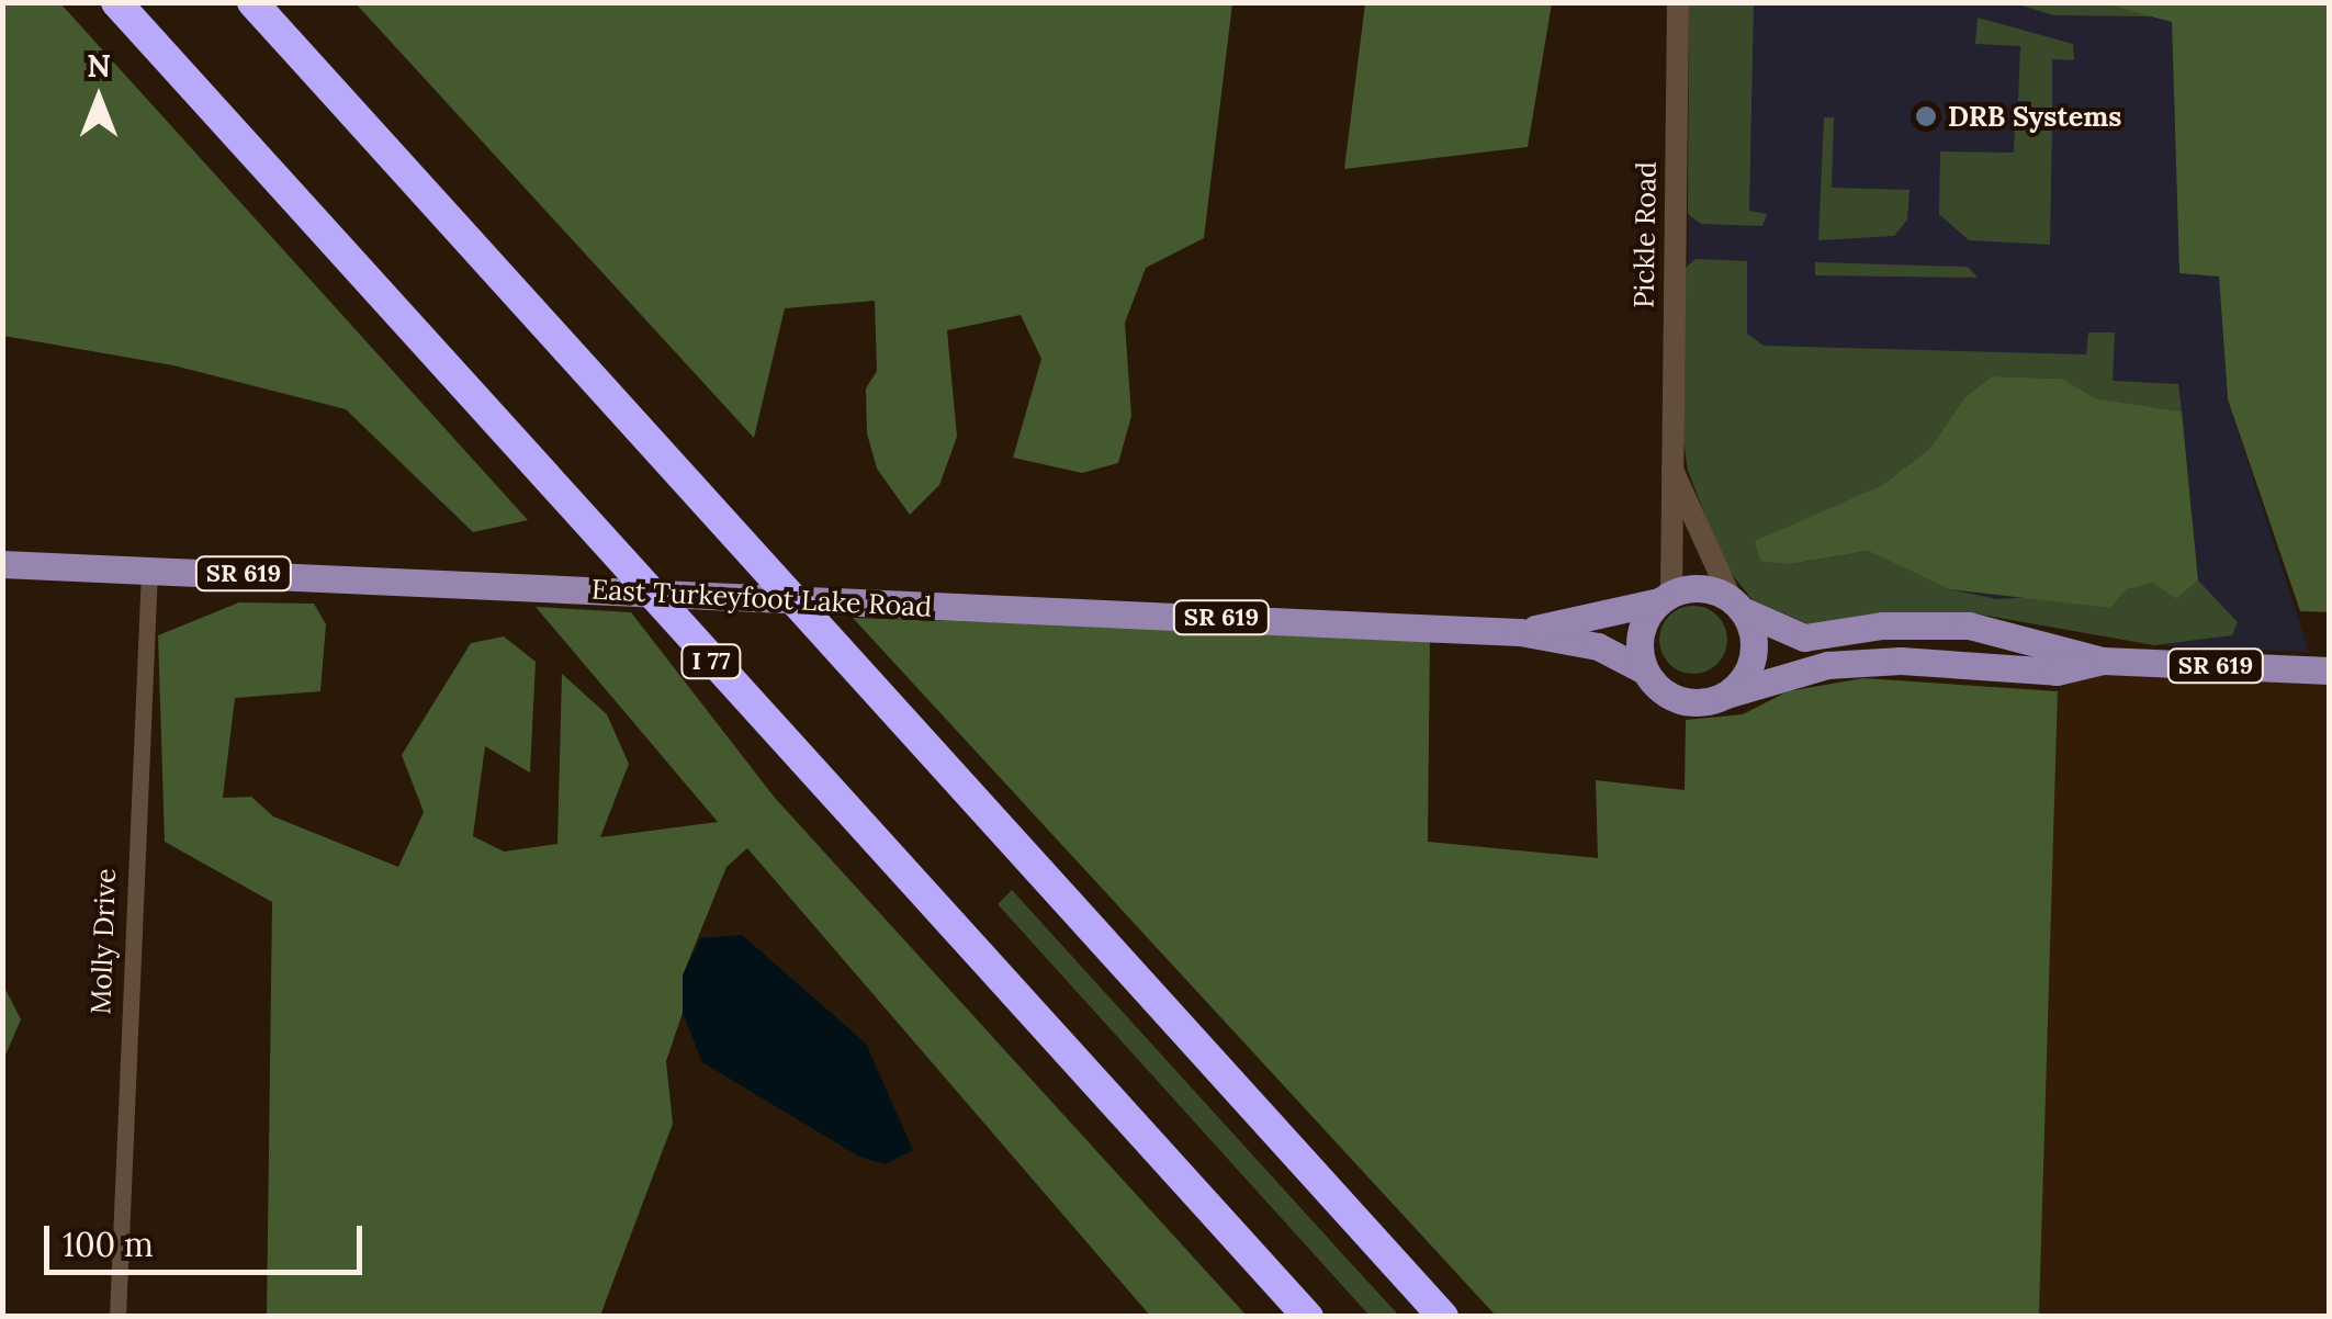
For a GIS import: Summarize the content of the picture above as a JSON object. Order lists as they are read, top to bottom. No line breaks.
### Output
{"streets":{"highway":["I 77"],"main road":["SR 619","East Turkeyfoot Lake Road"],"street":["Pickle Road","Molly Drive"]},"crossings":[["Pickle Road","East Turkeyfoot Lake Road"],["East Turkeyfoot Lake Road","Molly Drive"]],"places":["DRB Systems"],"scale_bar":"100 m","north":"top"}
